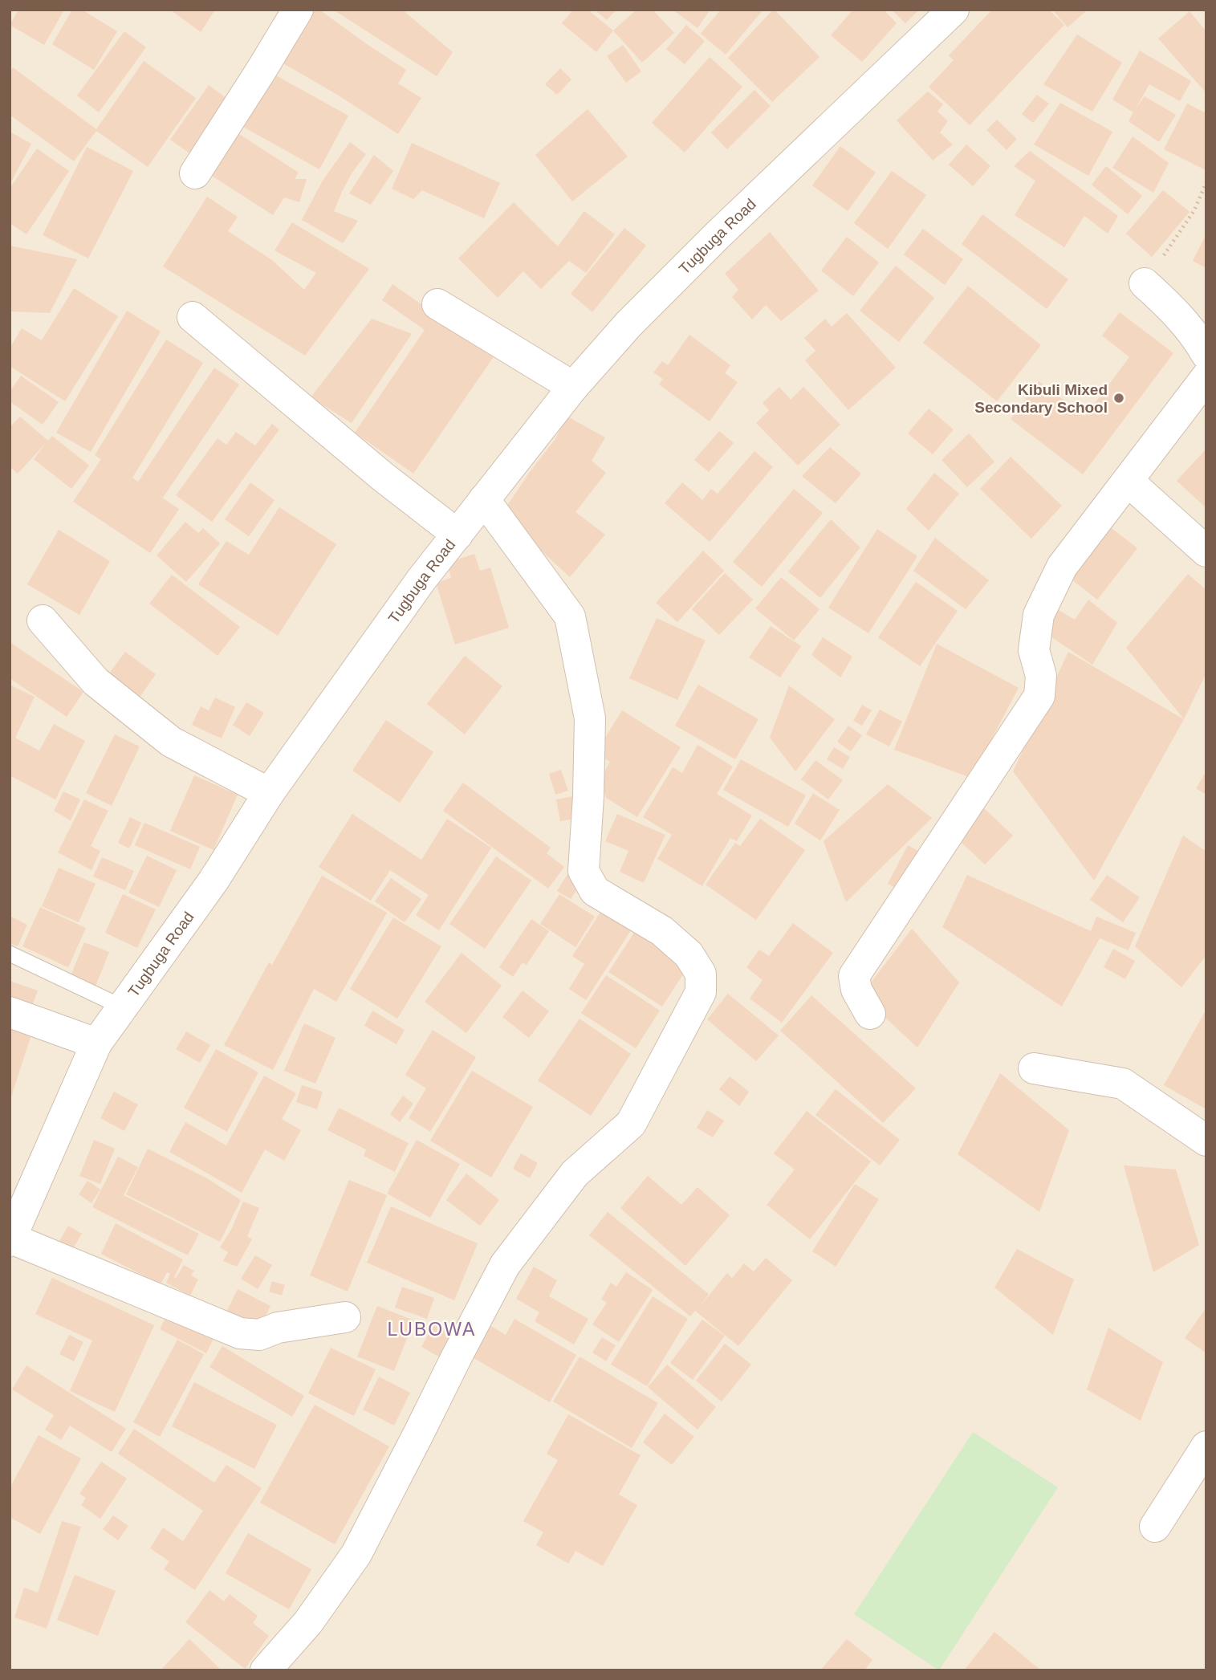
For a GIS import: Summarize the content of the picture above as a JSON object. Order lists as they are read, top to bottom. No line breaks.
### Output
{"streets":{"street":["Tugbuga Road"]},"districts":["LUBOWA"],"places":["Kibuli Mixed Secondary School"]}
